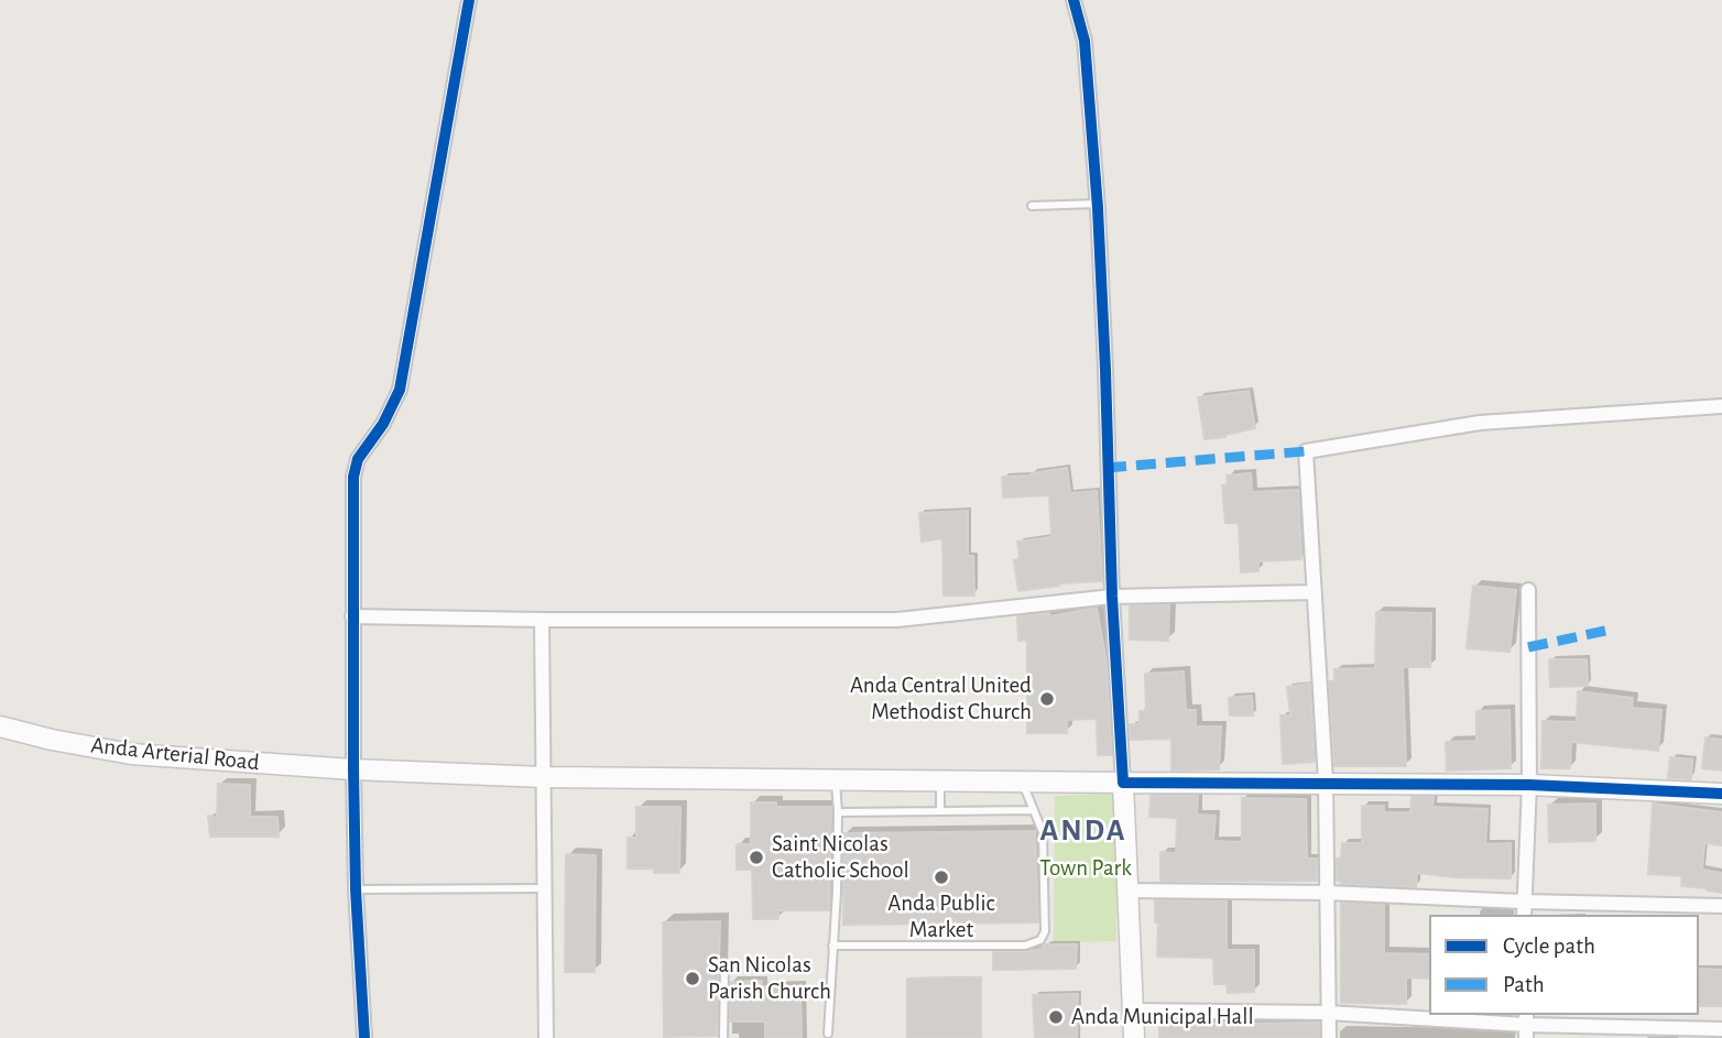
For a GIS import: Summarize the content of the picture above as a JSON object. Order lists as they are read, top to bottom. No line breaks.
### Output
{"streets":{"main road":["Anda Arterial Road"]},"districts":["ANDA"],"parks":["Town Park"],"places":["Anda Central United Methodist Church","Saint Nicolas Catholic School","Anda Public Market","San Nicolas Parish Church","Anda Municipal Hall"],"legend":["Cycle path","Path"]}
